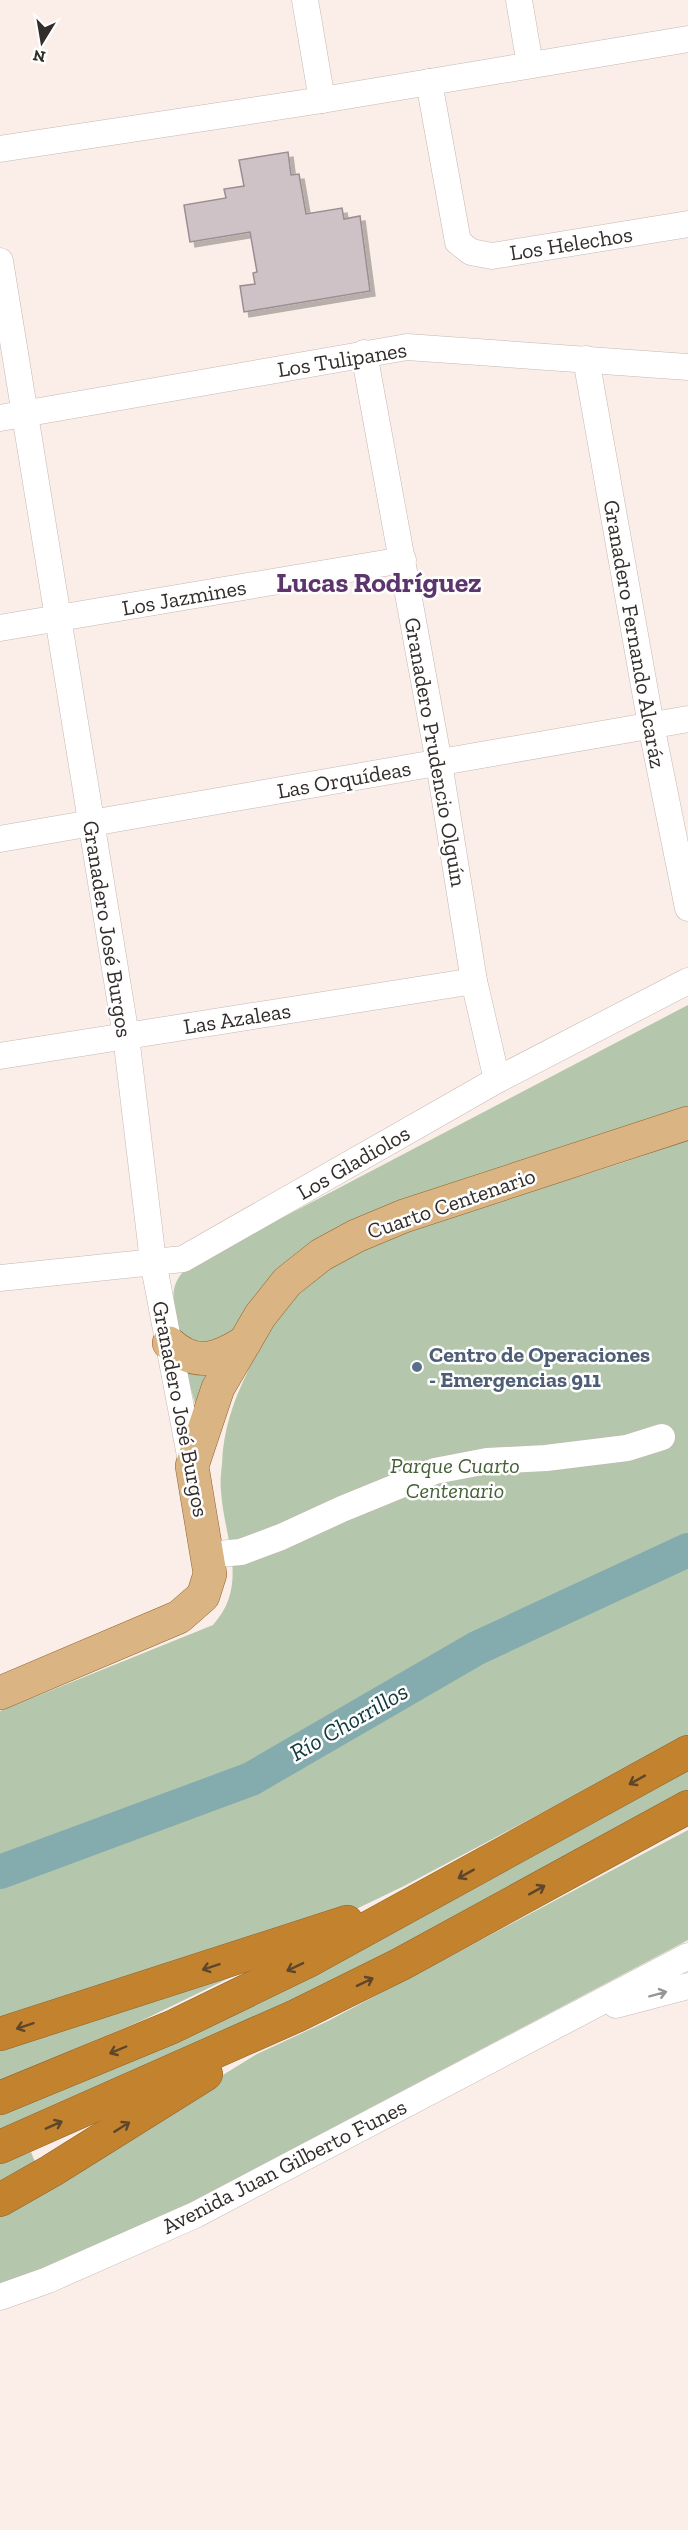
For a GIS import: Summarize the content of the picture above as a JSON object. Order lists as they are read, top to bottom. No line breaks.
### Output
{"streets":{"main road":["Granadero José Burgos","Cuarto Centenario"],"street":["Los Helechos","Los Tulipanes","Los Jazmines","Granadero Fernando Alcaráz","Granadero Prudencio Olguín","Las Orquídeas","Las Azaleas","Los Gladiolos","Avenida Juan Gilberto Funes"]},"crossings":[["Los Tulipanes","Granadero Fernando Alcaráz"],["Los Tulipanes","Granadero Prudencio Olguín"],["Los Tulipanes","Granadero José Burgos"],["Los Jazmines","Granadero Prudencio Olguín"],["Los Jazmines","Granadero José Burgos"],["Granadero Fernando Alcaráz","Las Orquídeas"],["Granadero Prudencio Olguín","Las Orquídeas"],["Granadero Prudencio Olguín","Las Azaleas"],["Granadero Prudencio Olguín","Los Gladiolos"],["Las Orquídeas","Granadero José Burgos"],["Granadero José Burgos","Las Azaleas"],["Granadero José Burgos","Los Gladiolos"],["Granadero José Burgos","Cuarto Centenario"]],"districts":["Lucas Rodríguez"],"water":["Río Chorrillos"],"parks":["Parque Cuarto Centenario"],"places":["Centro de Operaciones - Emergencias 911"],"north":"bottom"}
